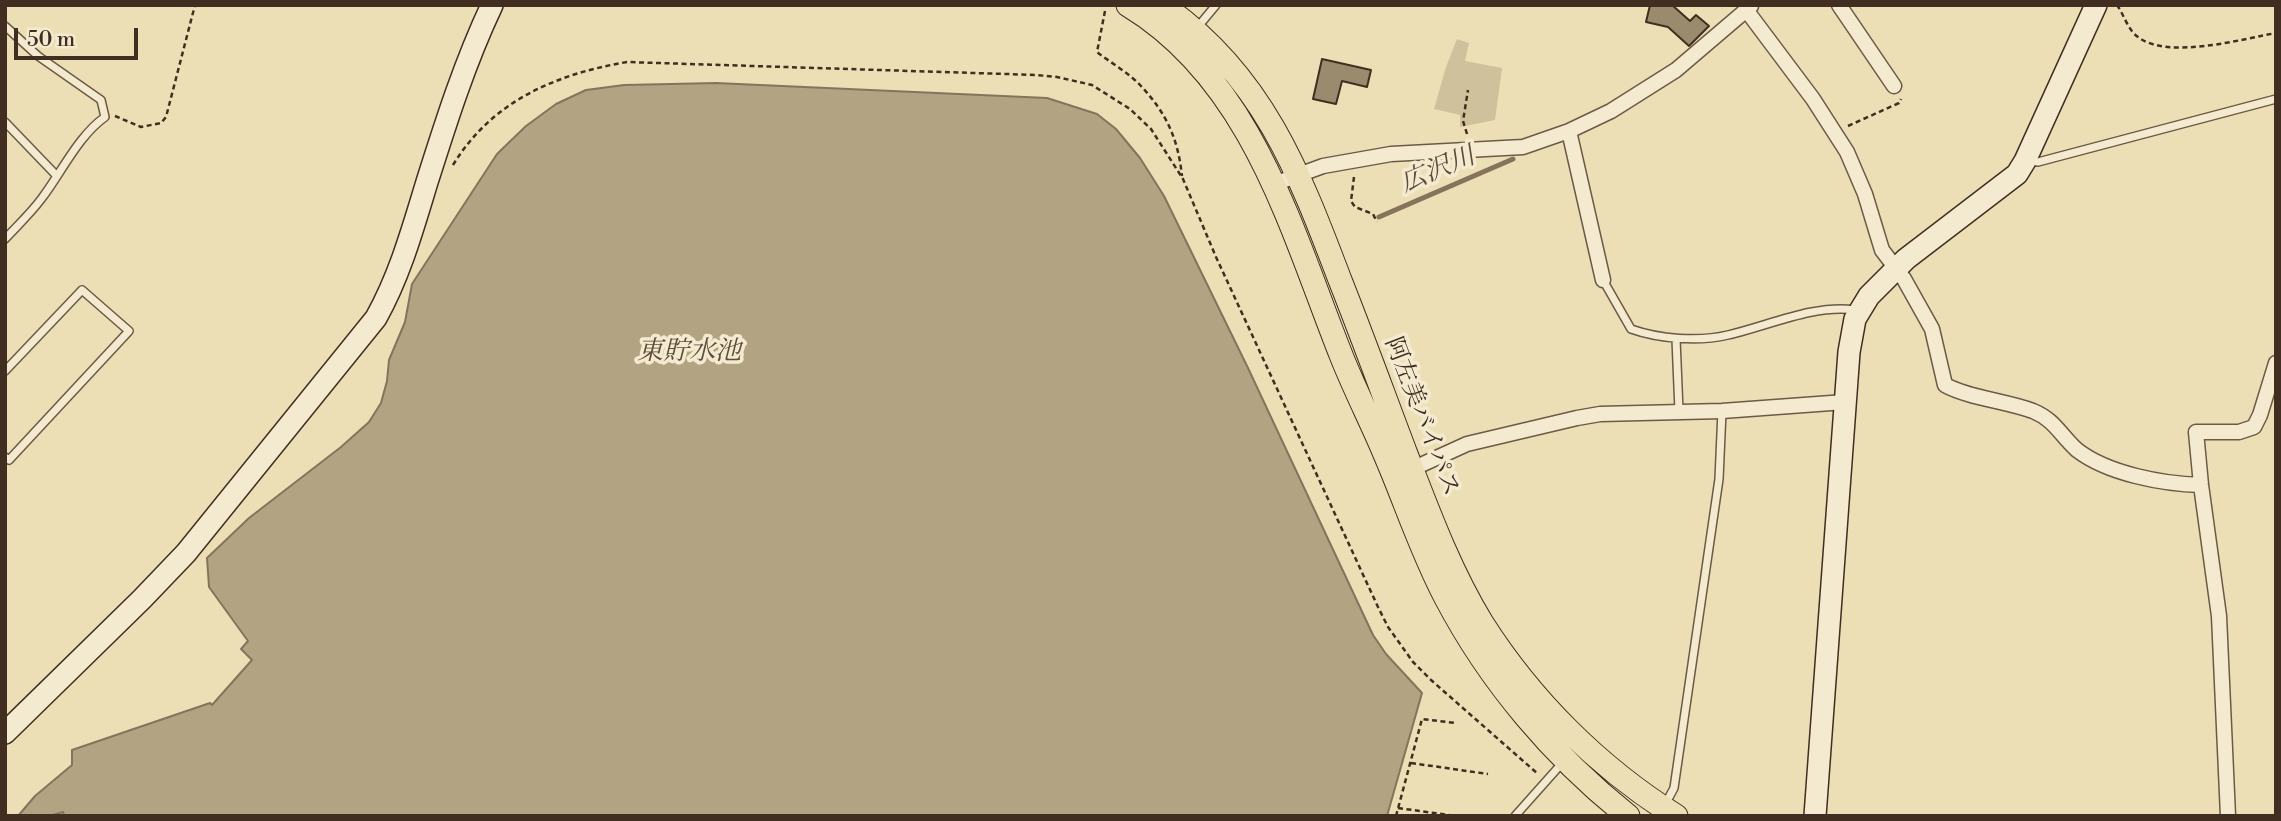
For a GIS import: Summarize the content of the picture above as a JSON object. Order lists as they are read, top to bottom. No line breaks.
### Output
{"streets":{"main road":["阿左美バイパス"]},"water":["広沢川","東貯水池"],"scale_bar":"50 m"}
